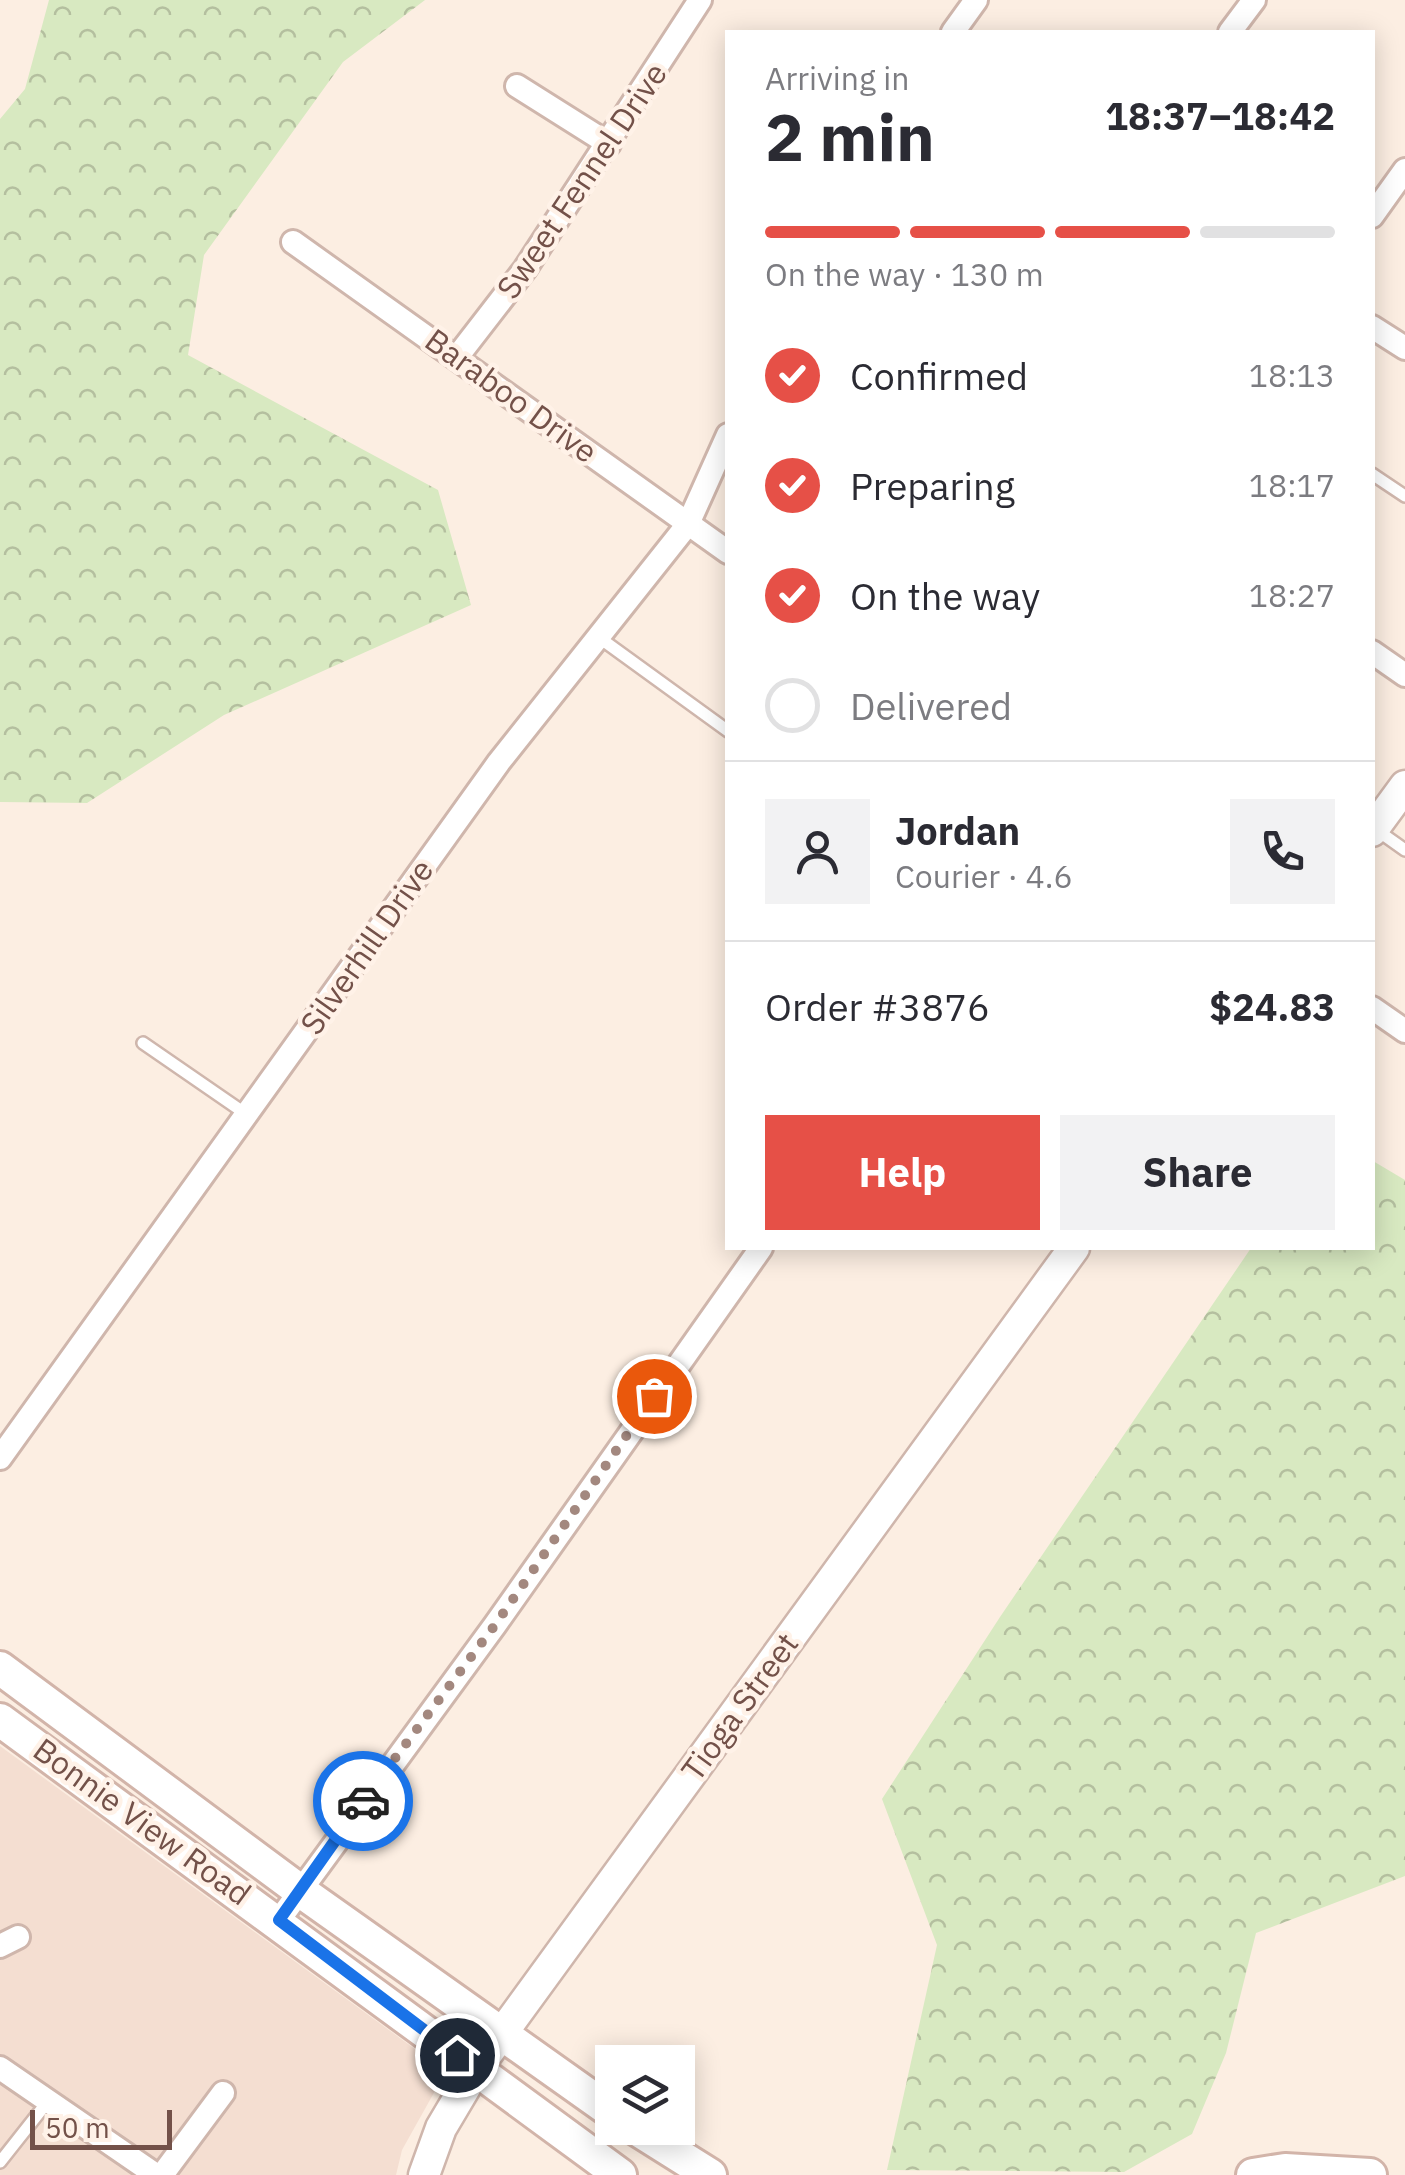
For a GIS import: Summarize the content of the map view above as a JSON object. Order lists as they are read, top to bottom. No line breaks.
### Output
{"streets":{"main road":["Bonnie View Road"],"street":["Sweet Fennel Drive","Baraboo Drive","Silverhill Drive","Tioga Street"]},"crossings":[["Sweet Fennel Drive","Baraboo Drive"],["Baraboo Drive","Silverhill Drive"],["Tioga Street","Bonnie View Road"]],"scale_bar":"50 m","page":{"heading":["2 min","Arriving in","18:37–18:42"],"panel":["Jordan","Courier · 4.6","Order #3876","$24.83"],"bar":"On the way · 130 m","list":[["Confirmed","18:13"],["Preparing","18:17"],["On the way","18:27"],"Delivered"],"buttons":["Help","Share"],"scale":"50 m"}}
